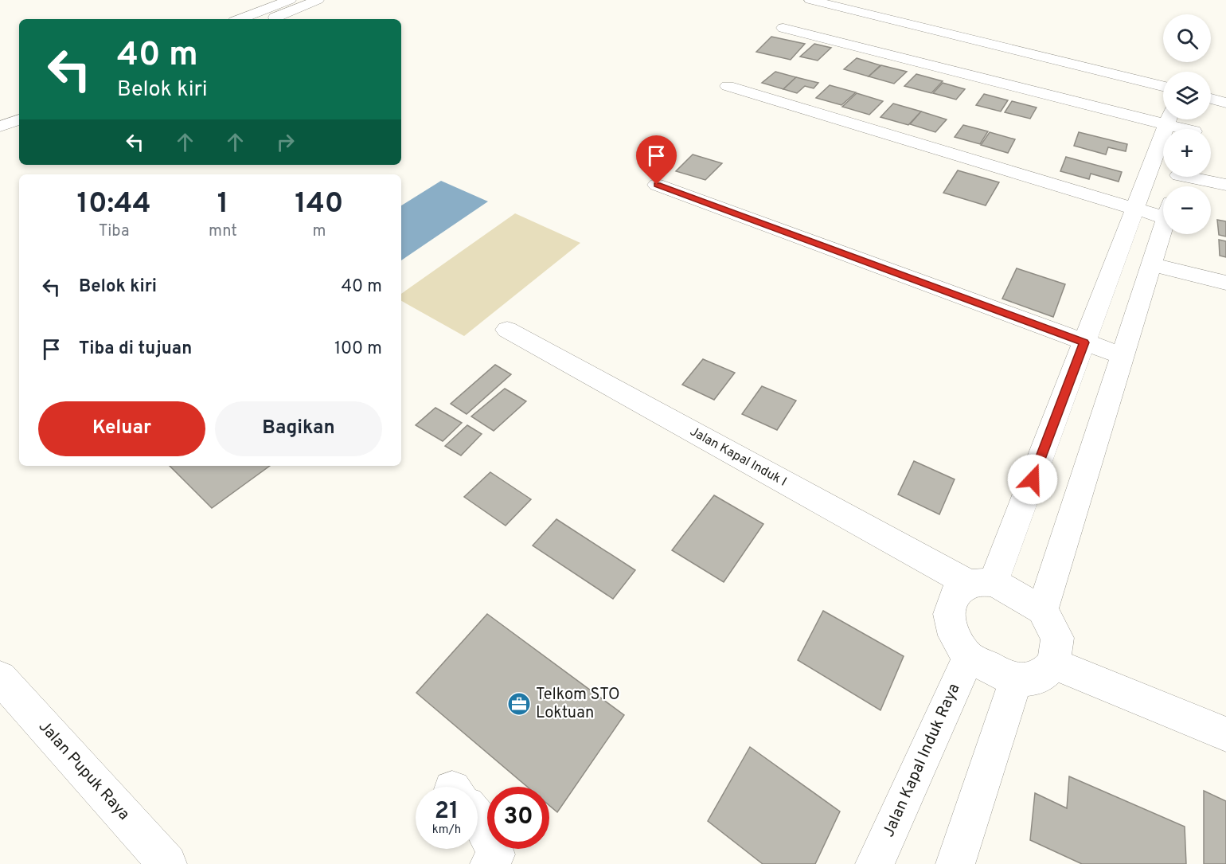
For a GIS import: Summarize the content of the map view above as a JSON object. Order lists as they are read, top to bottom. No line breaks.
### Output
{"streets":{"street":["Jalan Kapal Induk I","Jalan Kapal Induk Raya","Jalan Pupuk Raya"]},"crossings":[["Jalan Kapal Induk I","Jalan Kapal Induk Raya"]],"places":{"office":["Telkom STO Loktuan"]},"page":{"map_buttons":["+","−"],"turn":["40 m","Belok kiri"],"eta":["10:44","Tiba","1","mnt","140","m"],"list":[{"name":"Belok kiri","value":"40 m"},{"name":"Tiba di tujuan","value":"100 m"}],"buttons":["Keluar","Bagikan"],"speed":"21 km/h","limit":"30"}}
